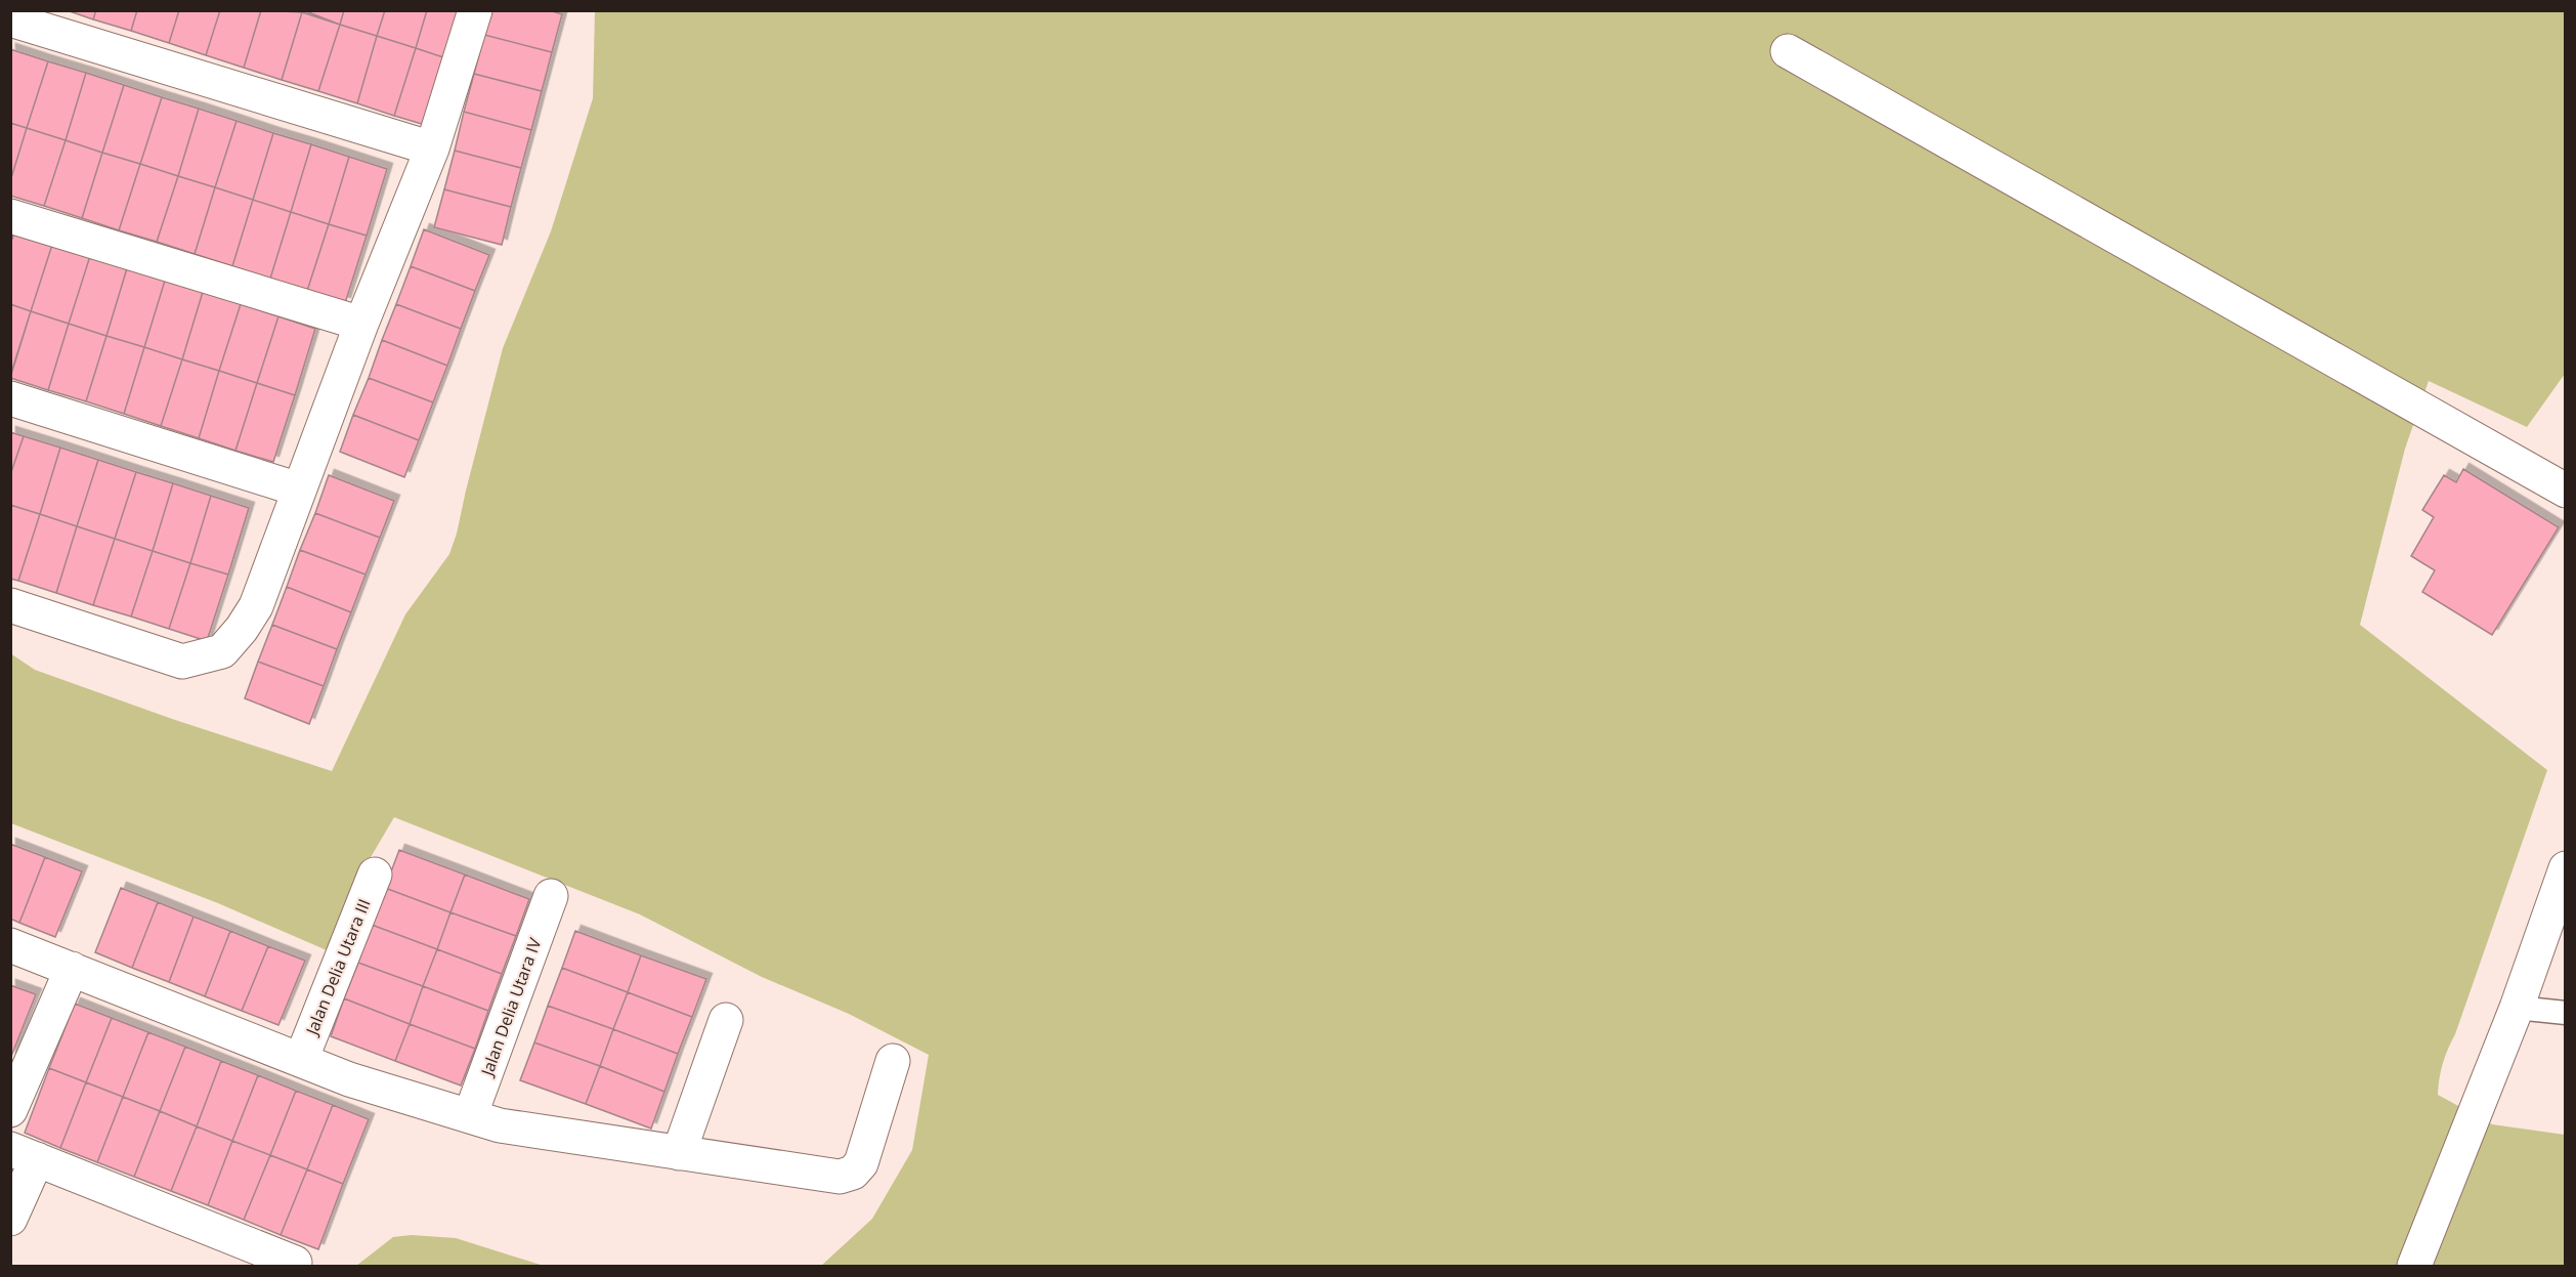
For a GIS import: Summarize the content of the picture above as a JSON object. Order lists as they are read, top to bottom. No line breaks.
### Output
{"streets":{"street":["Jalan Delia Utara III","Jalan Delia Utara IV"]}}
